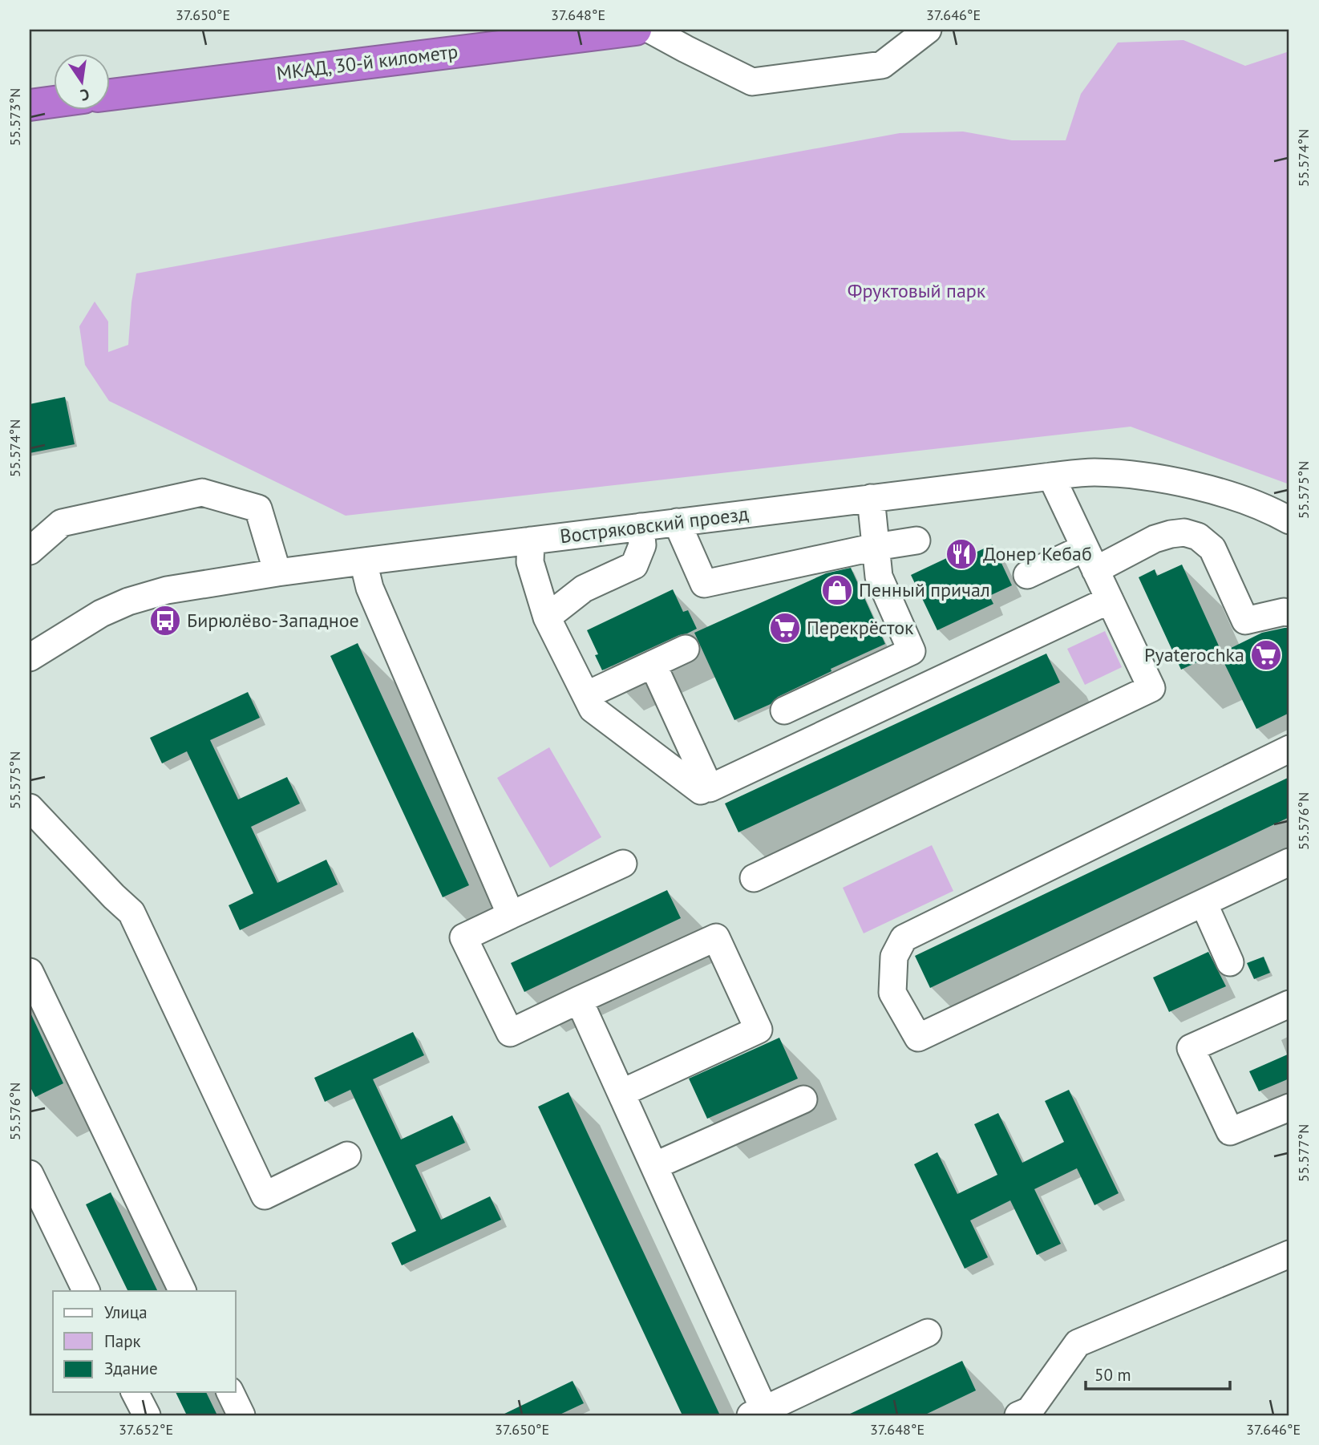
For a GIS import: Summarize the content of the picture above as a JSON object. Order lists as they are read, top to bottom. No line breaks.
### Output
{"streets":{"highway":["МКАД, 30-й километр"],"street":["Востряковский проезд"]},"parks":["Фруктовый парк"],"places":{"restaurant":["Донер Кебаб"],"shop":["Пенный причал"],"bus stop":["Бирюлёво-Западное"],"supermarket":["Перекрёсток","Pyaterochka"]},"legend":["Улица","Парк","Здание"],"scale_bar":"50 m","north":"bottom","coordinates":["37.650°E","37.648°E","37.646°E","55.573°N","55.574°N","55.575°N","55.576°N","55.577°N","37.652°E"]}
